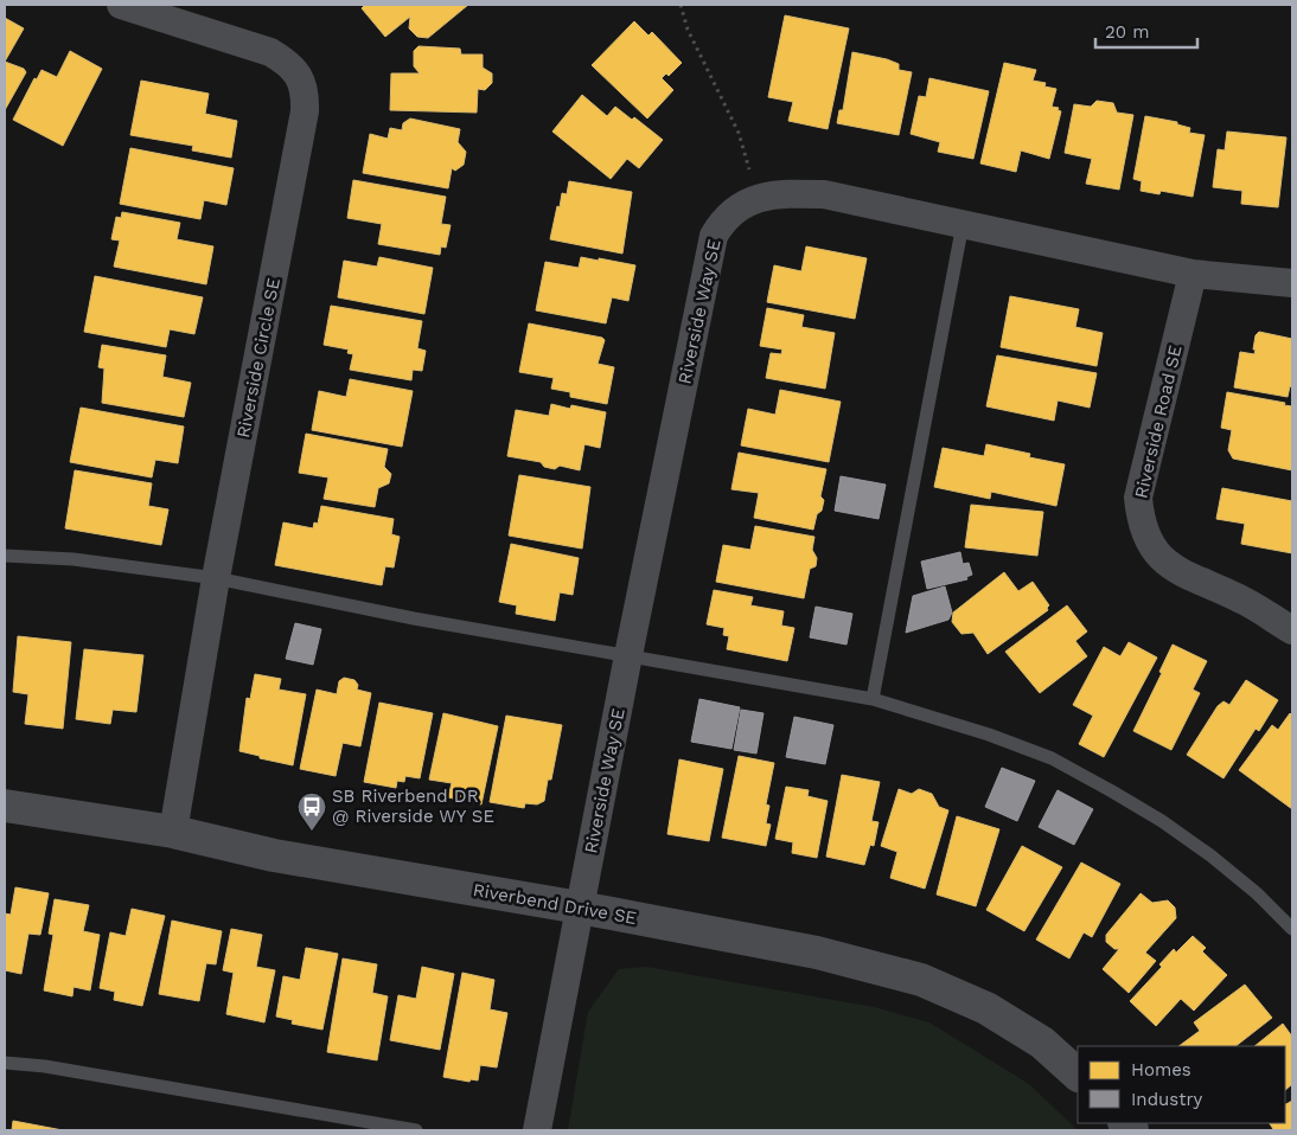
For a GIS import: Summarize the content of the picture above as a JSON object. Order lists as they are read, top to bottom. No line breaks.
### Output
{"streets":{"street":["Riverside Way SE","Riverside Circle SE","Riverside Road SE","Riverbend Drive SE"]},"crossings":[["Riverside Way SE","Riverside Road SE"],["Riverside Way SE","Riverbend Drive SE"],["Riverside Circle SE","Riverbend Drive SE"]],"places":{"bus stop":["SB Riverbend DR @ Riverside WY SE"]},"legend":["Homes","Industry"],"scale_bar":"20 m"}
